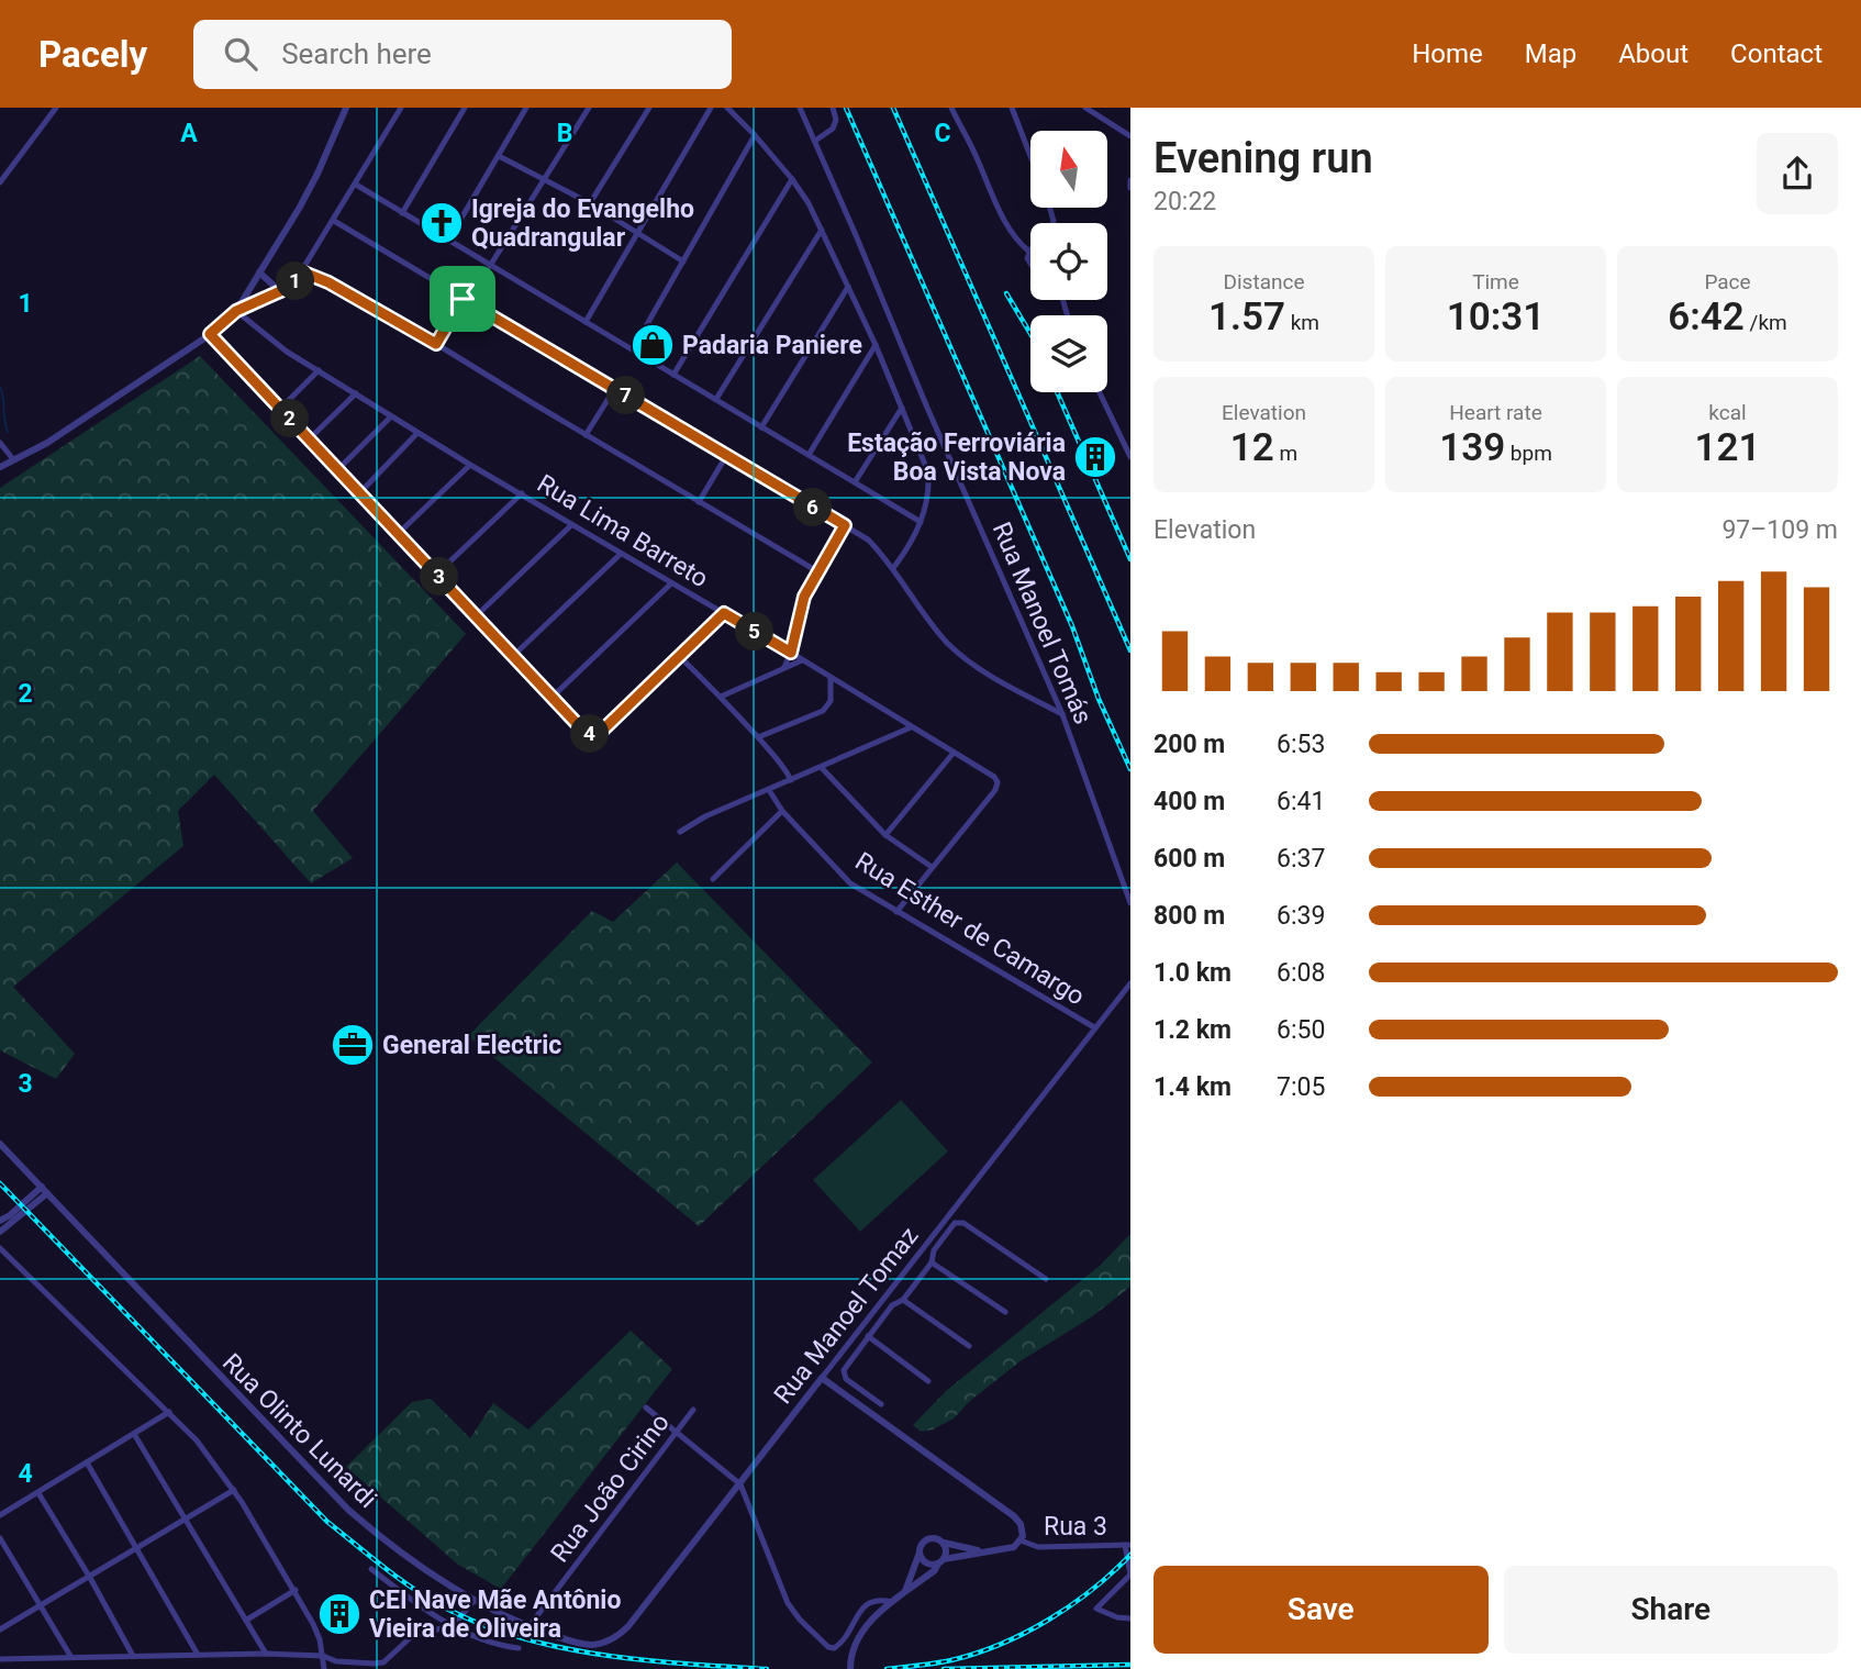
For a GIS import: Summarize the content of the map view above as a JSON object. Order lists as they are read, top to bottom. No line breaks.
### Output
{"streets":{"street":["Rua Lima Barreto","Rua Manoel Tomás","Rua Esther de Camargo","Rua Manoel Tomaz","Rua Olinto Lunardi","Rua João Cirino","Rua 3"]},"crossings":[["Rua Esther de Camargo","Rua Manoel Tomaz"],["Rua Manoel Tomaz","Rua Olinto Lunardi"],["Rua Olinto Lunardi","Rua João Cirino"]],"places":{"church":["Igreja do Evangelho Quadrangular"],"shop":["Padaria Paniere"],"building":["Estação Ferroviária Boa Vista Nova","CEI Nave Mãe Antônio Vieira de Oliveira"],"office":["General Electric"]},"north":"top","page":{"header":"Pacely","search":"Search here","nav":["Home","Map","About","Contact"],"heading":["Evening run","20:22"],"stats":[["Distance","1.57 km"],["Time","10:31"],["Pace","6:42 /km"],["Elevation","12 m"],["Heart rate","139 bpm"],["kcal","121"]],"pins":["1","7","2","6","3","5","4"],"chart":["Elevation","97–109 m"],"list":[{"name":"200 m","note":"6:53"},{"name":"400 m","note":"6:41"},{"name":"600 m","note":"6:37"},{"name":"800 m","note":"6:39"},{"name":"1.0 km","note":"6:08"},{"name":"1.2 km","note":"6:50"},{"name":"1.4 km","note":"7:05"}],"buttons":["Save","Share"]},"grid":{"columns":["A","B","C"],"rows":["1","2","3","4"]}}
